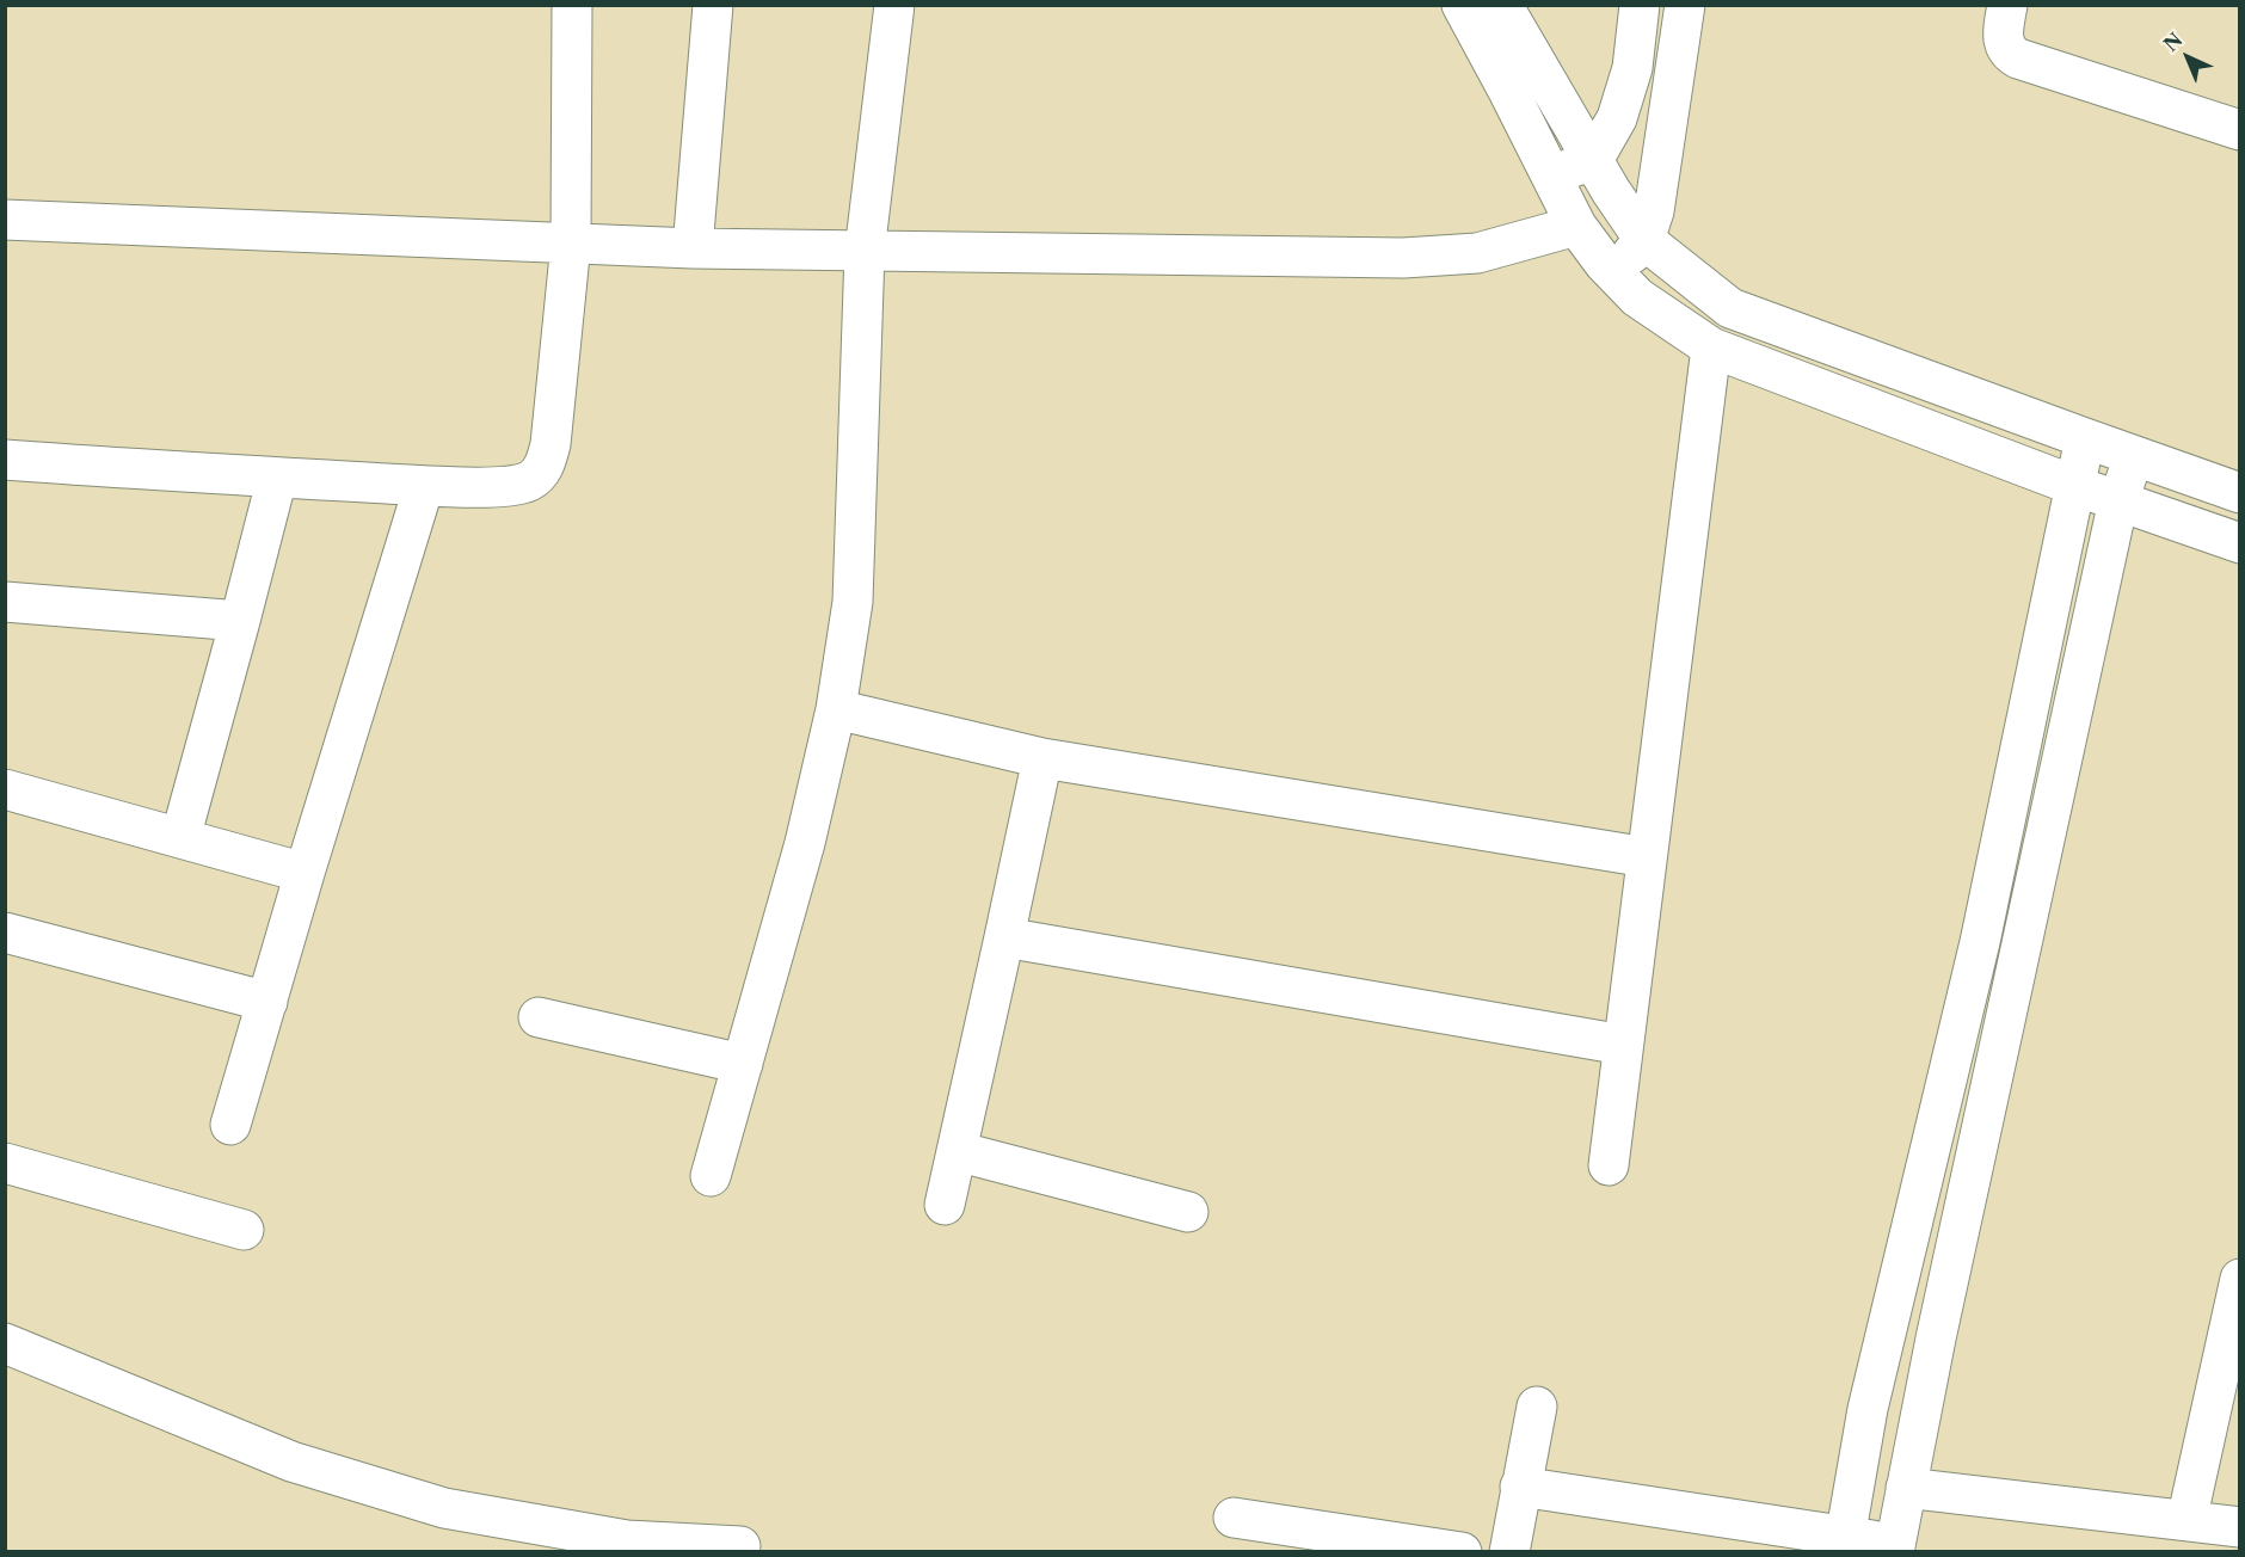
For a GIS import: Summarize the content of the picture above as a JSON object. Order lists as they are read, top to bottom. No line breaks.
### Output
{"north":"top left"}
